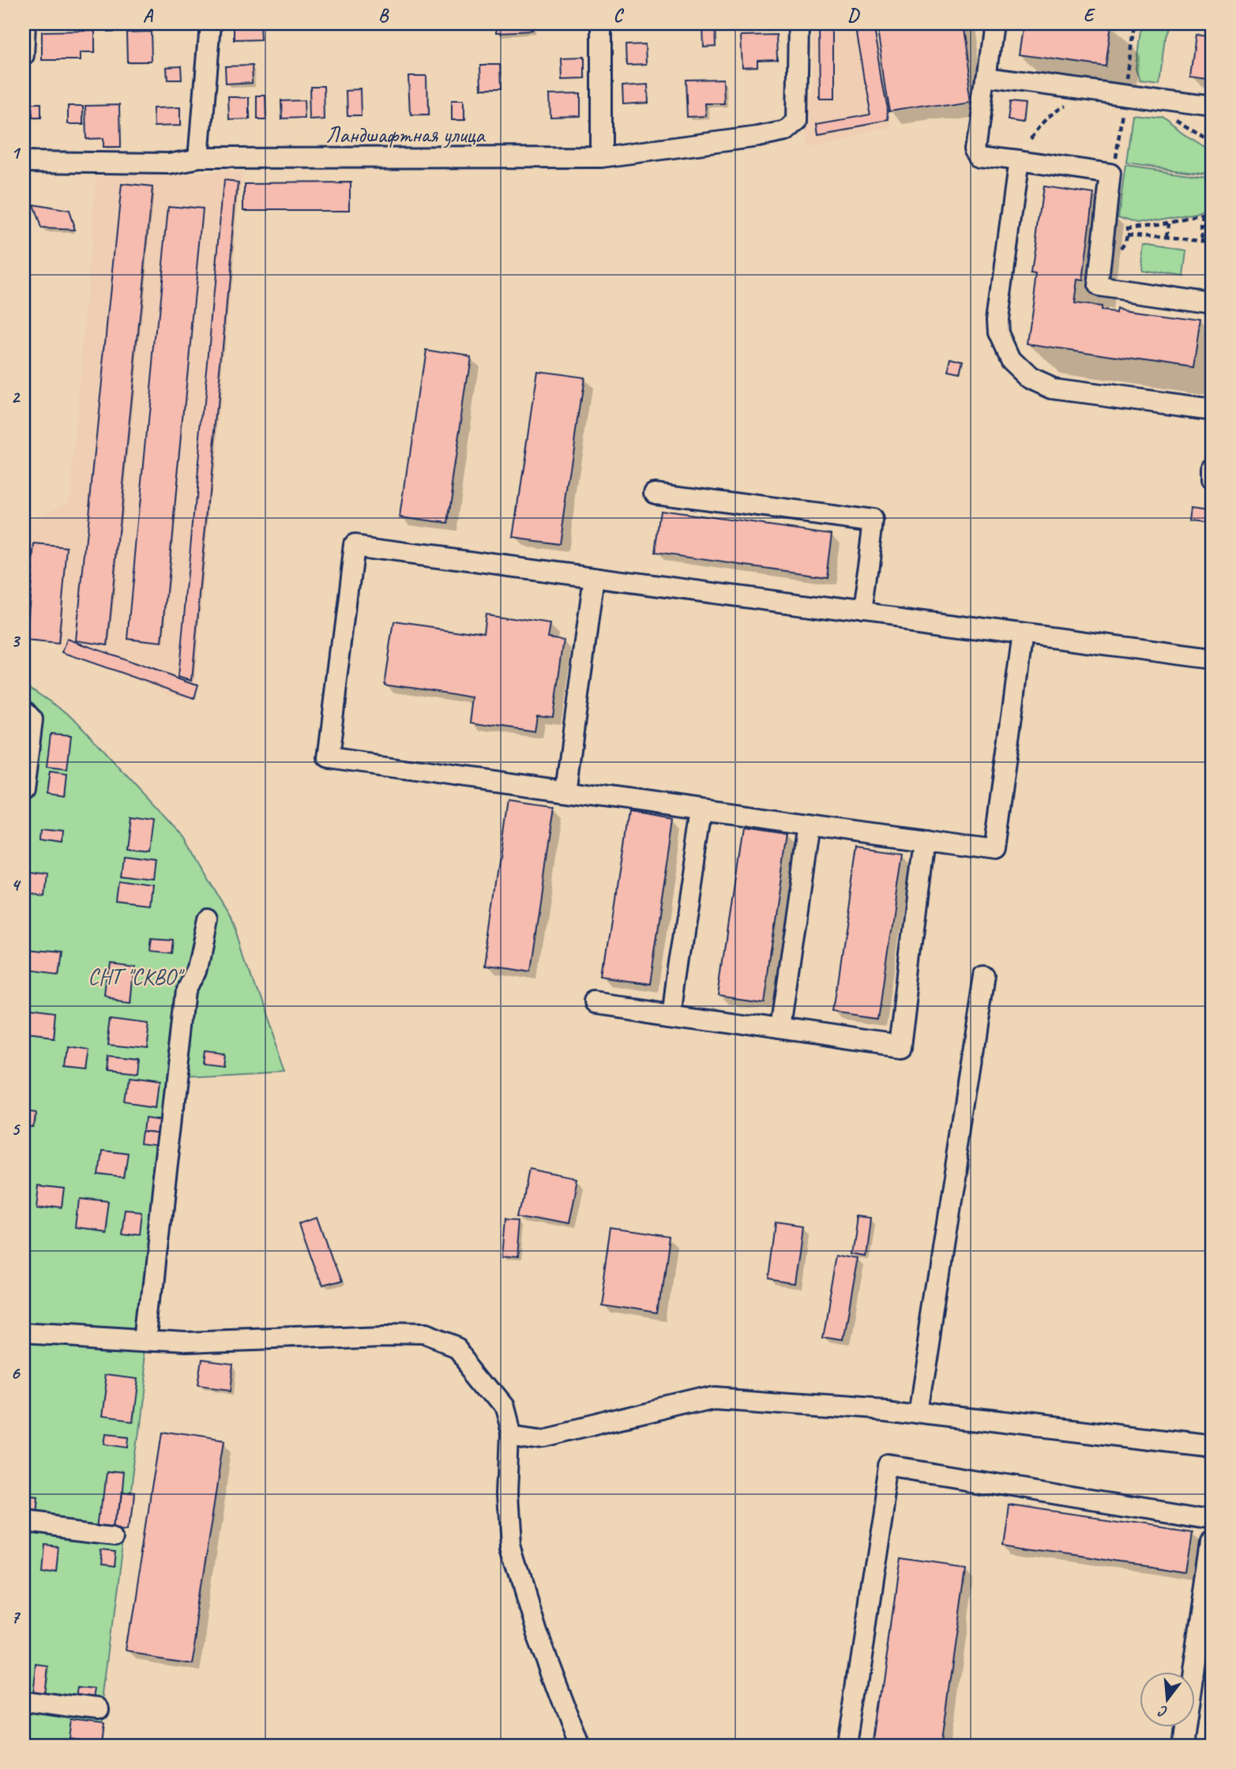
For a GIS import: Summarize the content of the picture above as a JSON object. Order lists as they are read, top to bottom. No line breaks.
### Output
{"streets":{"street":["Ландшафтная улица"]},"parks":["СНТ \"СКВО\""],"north":"bottom","grid":{"columns":["A","B","C","D","E"],"rows":["1","2","3","4","5","6","7"]}}
